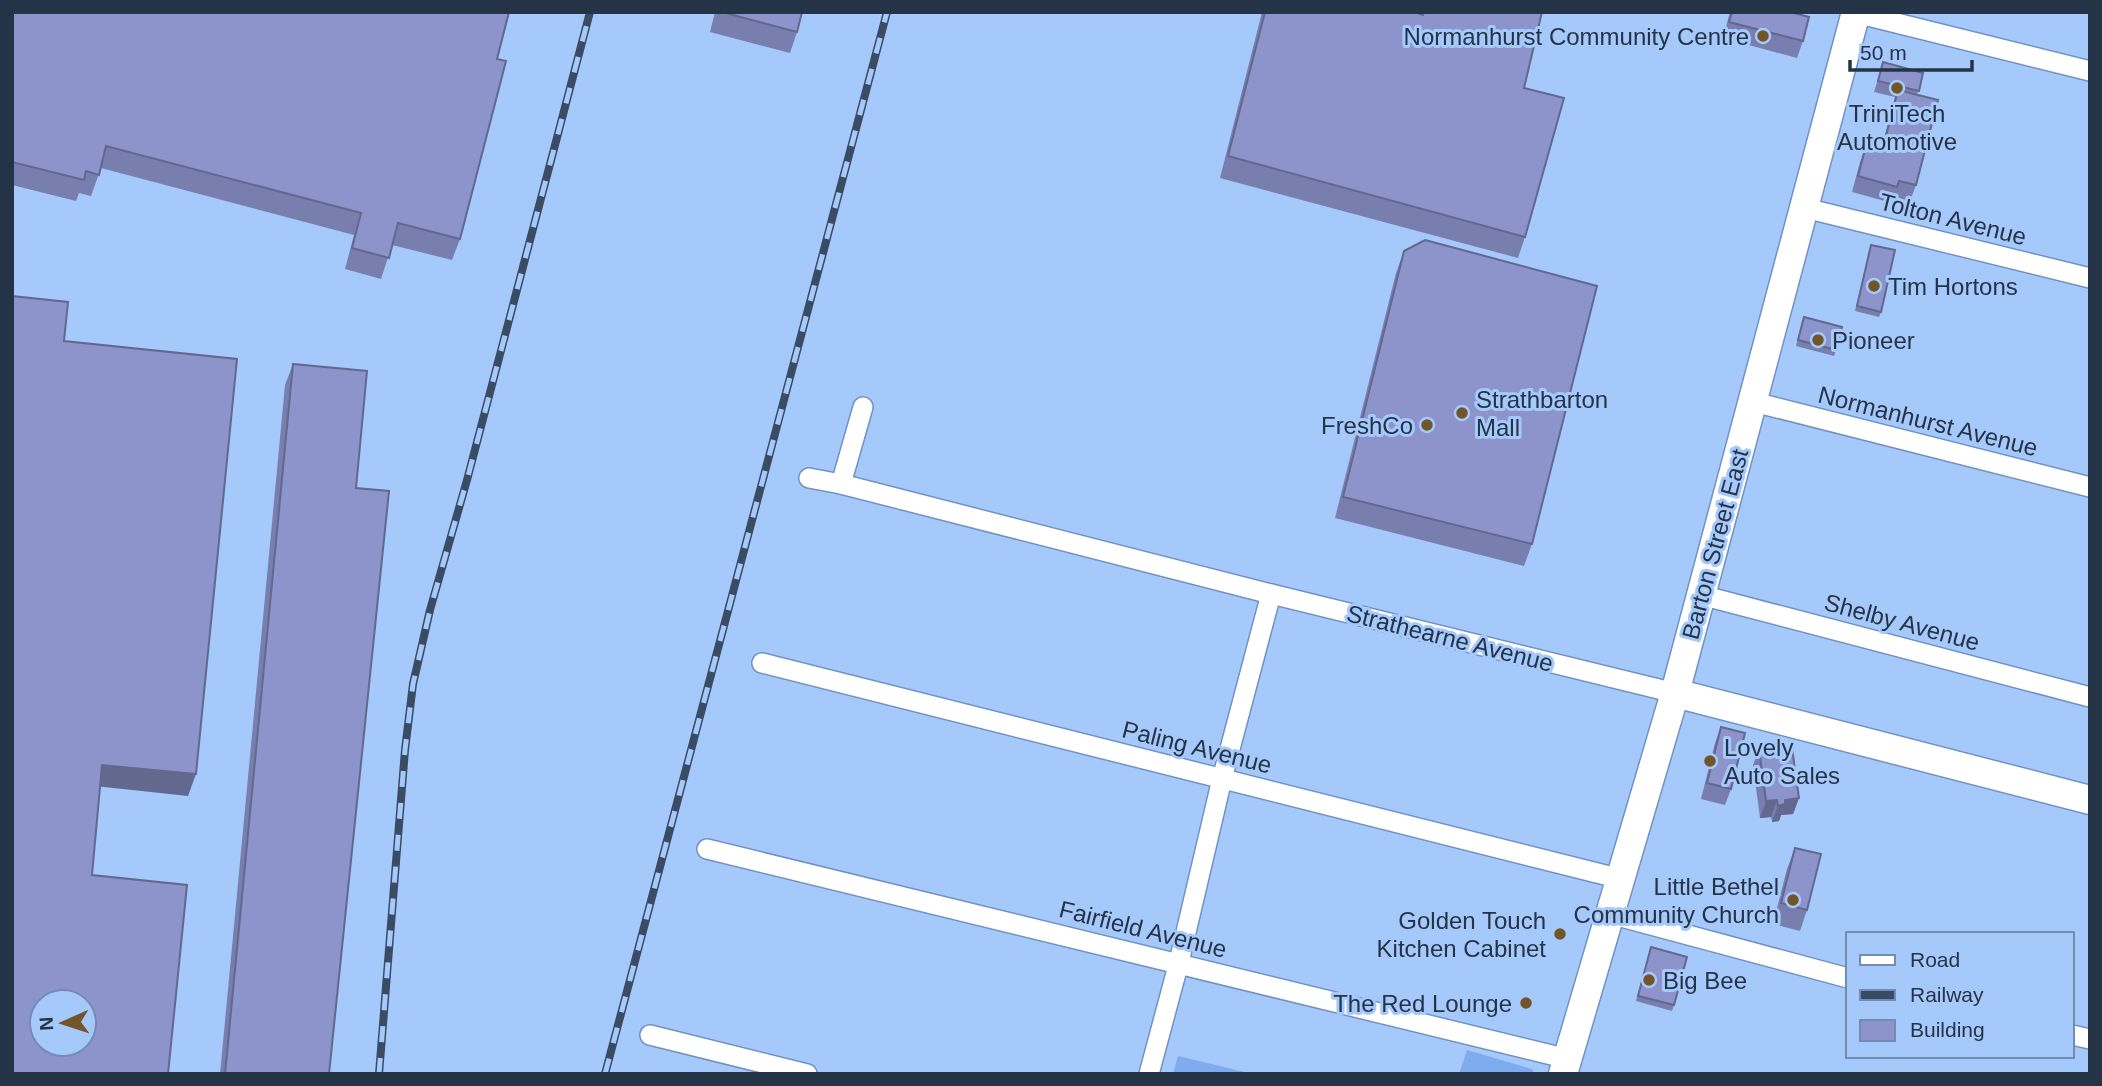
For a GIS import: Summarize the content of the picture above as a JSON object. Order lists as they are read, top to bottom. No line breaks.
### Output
{"streets":{"main road":["Barton Street East","Strathearne Avenue"],"street":["Tolton Avenue","Normanhurst Avenue","Shelby Avenue","Paling Avenue","Fairfield Avenue"]},"crossings":[["Tolton Avenue","Barton Street East"],["Normanhurst Avenue","Barton Street East"],["Barton Street East","Shelby Avenue"],["Barton Street East","Strathearne Avenue"],["Barton Street East","Paling Avenue"],["Barton Street East","Fairfield Avenue"]],"places":["Normanhurst Community Centre","TriniTech Automotive","Tim Hortons","Pioneer","Strathbarton Mall","FreshCo","Lovely Auto Sales","Little Bethel Community Church","Golden Touch Kitchen Cabinet","Big Bee","The Red Lounge"],"legend":["Road","Railway","Building"],"scale_bar":"50 m","north":"left"}
